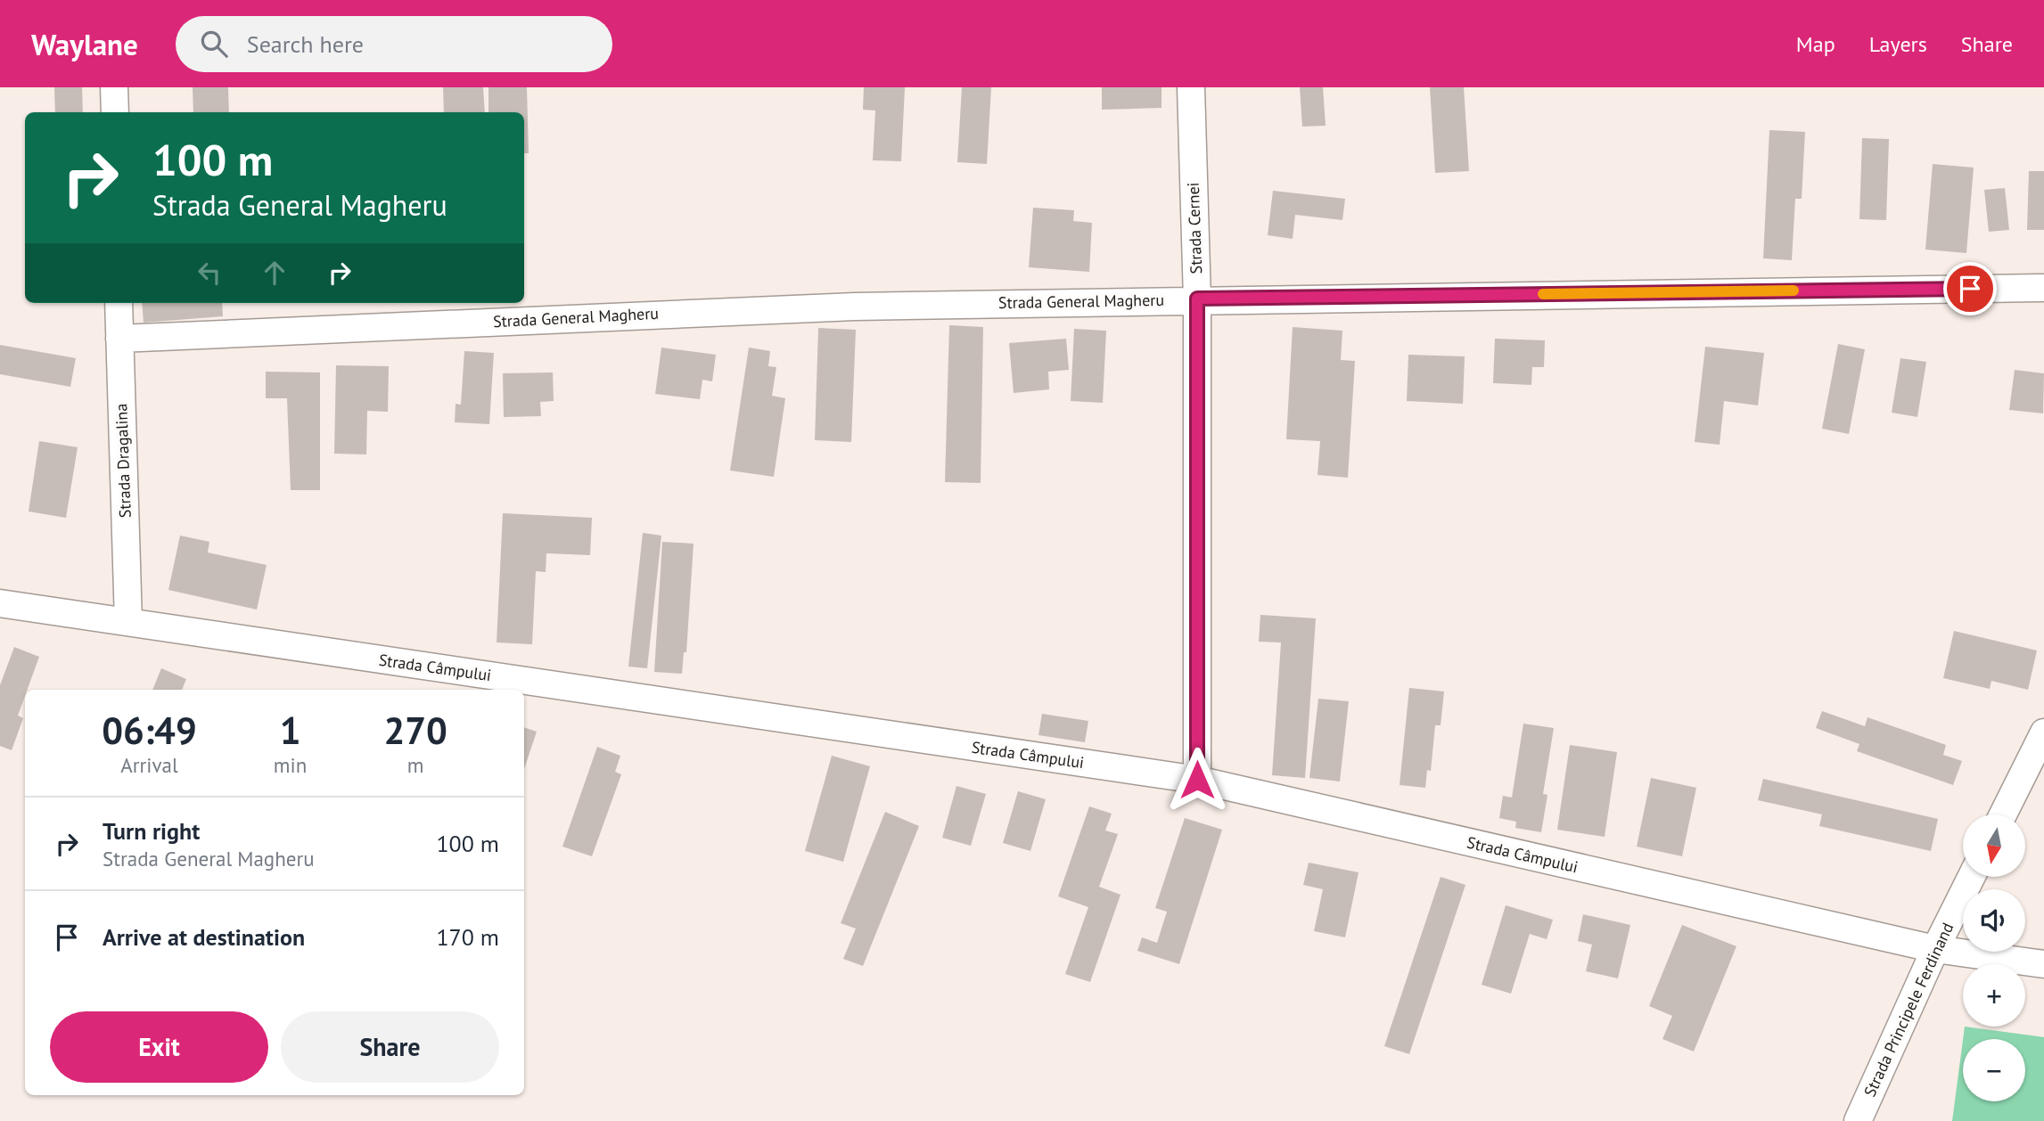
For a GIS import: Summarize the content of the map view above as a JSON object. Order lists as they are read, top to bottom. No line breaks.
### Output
{"streets":{"street":["Strada Cernei","Strada General Magheru","Strada Dragalina","Strada Câmpului","Strada Principele Ferdinand"]},"crossings":[["Strada Cernei","Strada General Magheru"],["Strada Cernei","Strada Câmpului"],["Strada General Magheru","Strada Dragalina"],["Strada Dragalina","Strada Câmpului"],["Strada Câmpului","Strada Principele Ferdinand"]],"north":"bottom","page":{"header":"Waylane","search":"Search here","nav":["Map","Layers","Share"],"turn":["100 m","Strada General Magheru"],"eta":["06:49","Arrival","1","min","270","m"],"list":[{"name":"Turn right","note":"Strada General Magheru","value":"100 m"},{"name":"Arrive at destination","value":"170 m"}],"map_buttons":["+","−"],"buttons":["Exit","Share"]}}
